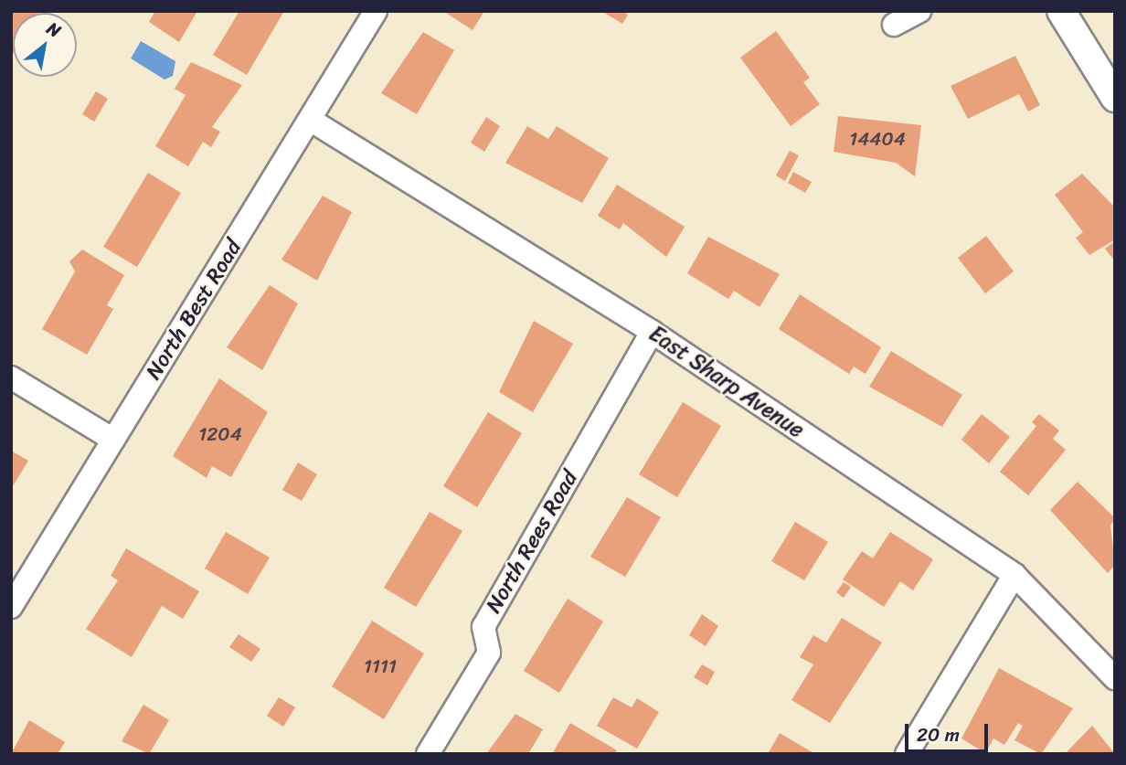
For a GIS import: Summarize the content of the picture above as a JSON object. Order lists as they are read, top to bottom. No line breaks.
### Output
{"streets":{"street":["North Best Road","East Sharp Avenue","North Rees Road"]},"crossings":[["North Best Road","East Sharp Avenue"],["East Sharp Avenue","North Rees Road"]],"house_numbers":["14404","1204","1111"],"scale_bar":"20 m","north":"top right"}
